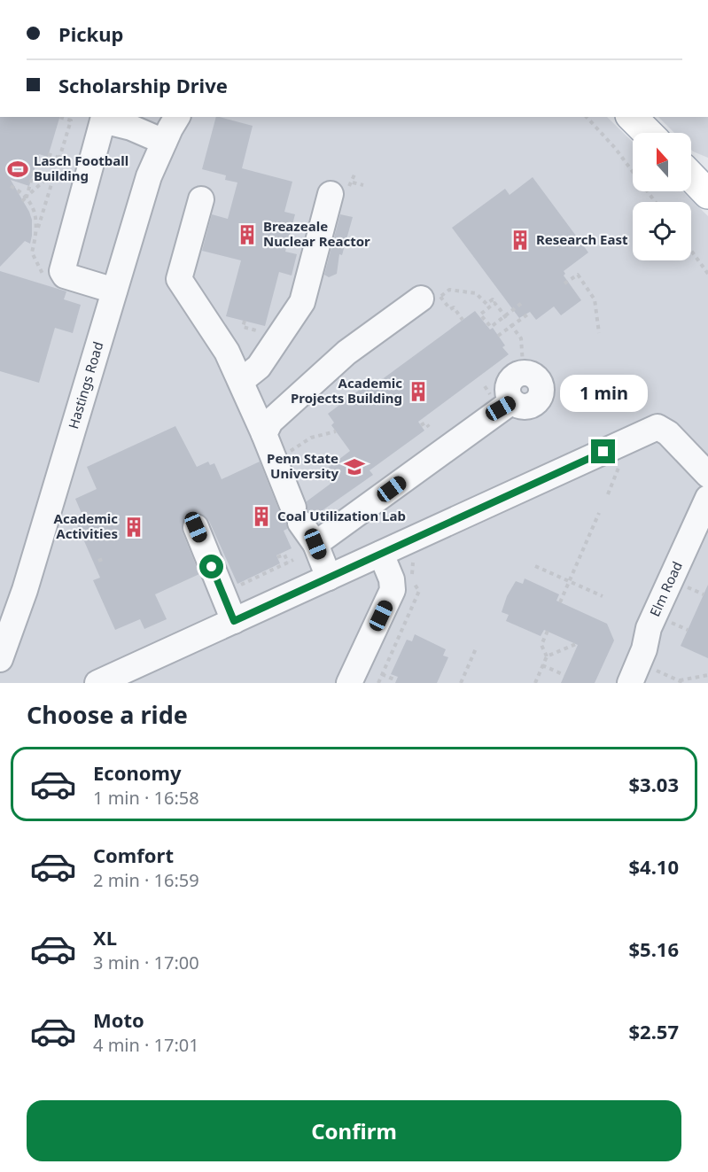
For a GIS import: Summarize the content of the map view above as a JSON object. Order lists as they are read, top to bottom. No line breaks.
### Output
{"streets":{"street":["Hastings Road","Elm Road"]},"places":{"sports":["Lasch Football Building"],"building":["Breazeale Nuclear Reactor","Research East","Academic Projects Building","Coal Utilization Lab","Academic Activities"],"school or university":["Penn State University"]},"north":"top","page":{"banner":["Pickup","Scholarship Drive"],"bubble":"1 min","heading":"Choose a ride","list":[{"name":"Economy","note":"1 min · 16:58","value":"$3.03"},{"name":"Comfort","note":"2 min · 16:59","value":"$4.10"},{"name":"XL","note":"3 min · 17:00","value":"$5.16"},{"name":"Moto","note":"4 min · 17:01","value":"$2.57"}],"buttons":"Confirm"}}
